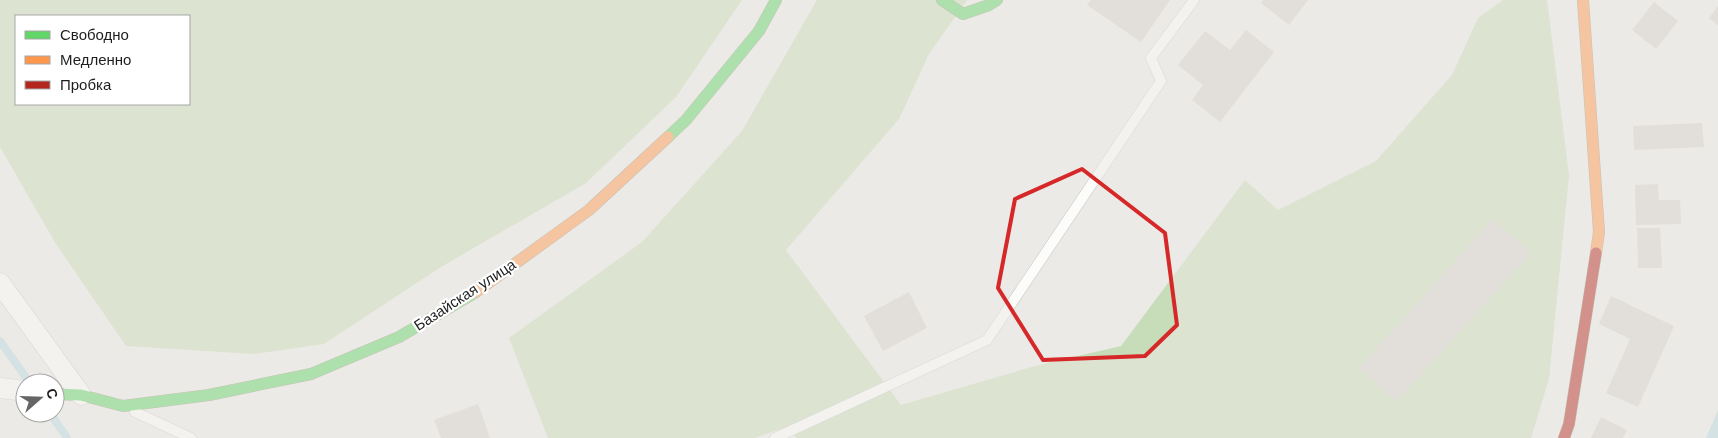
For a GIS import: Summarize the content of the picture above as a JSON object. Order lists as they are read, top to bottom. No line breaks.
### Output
{"streets":{"street":["Базайская улица"]},"legend":["Свободно","Медленно","Пробка"],"north":"right"}
